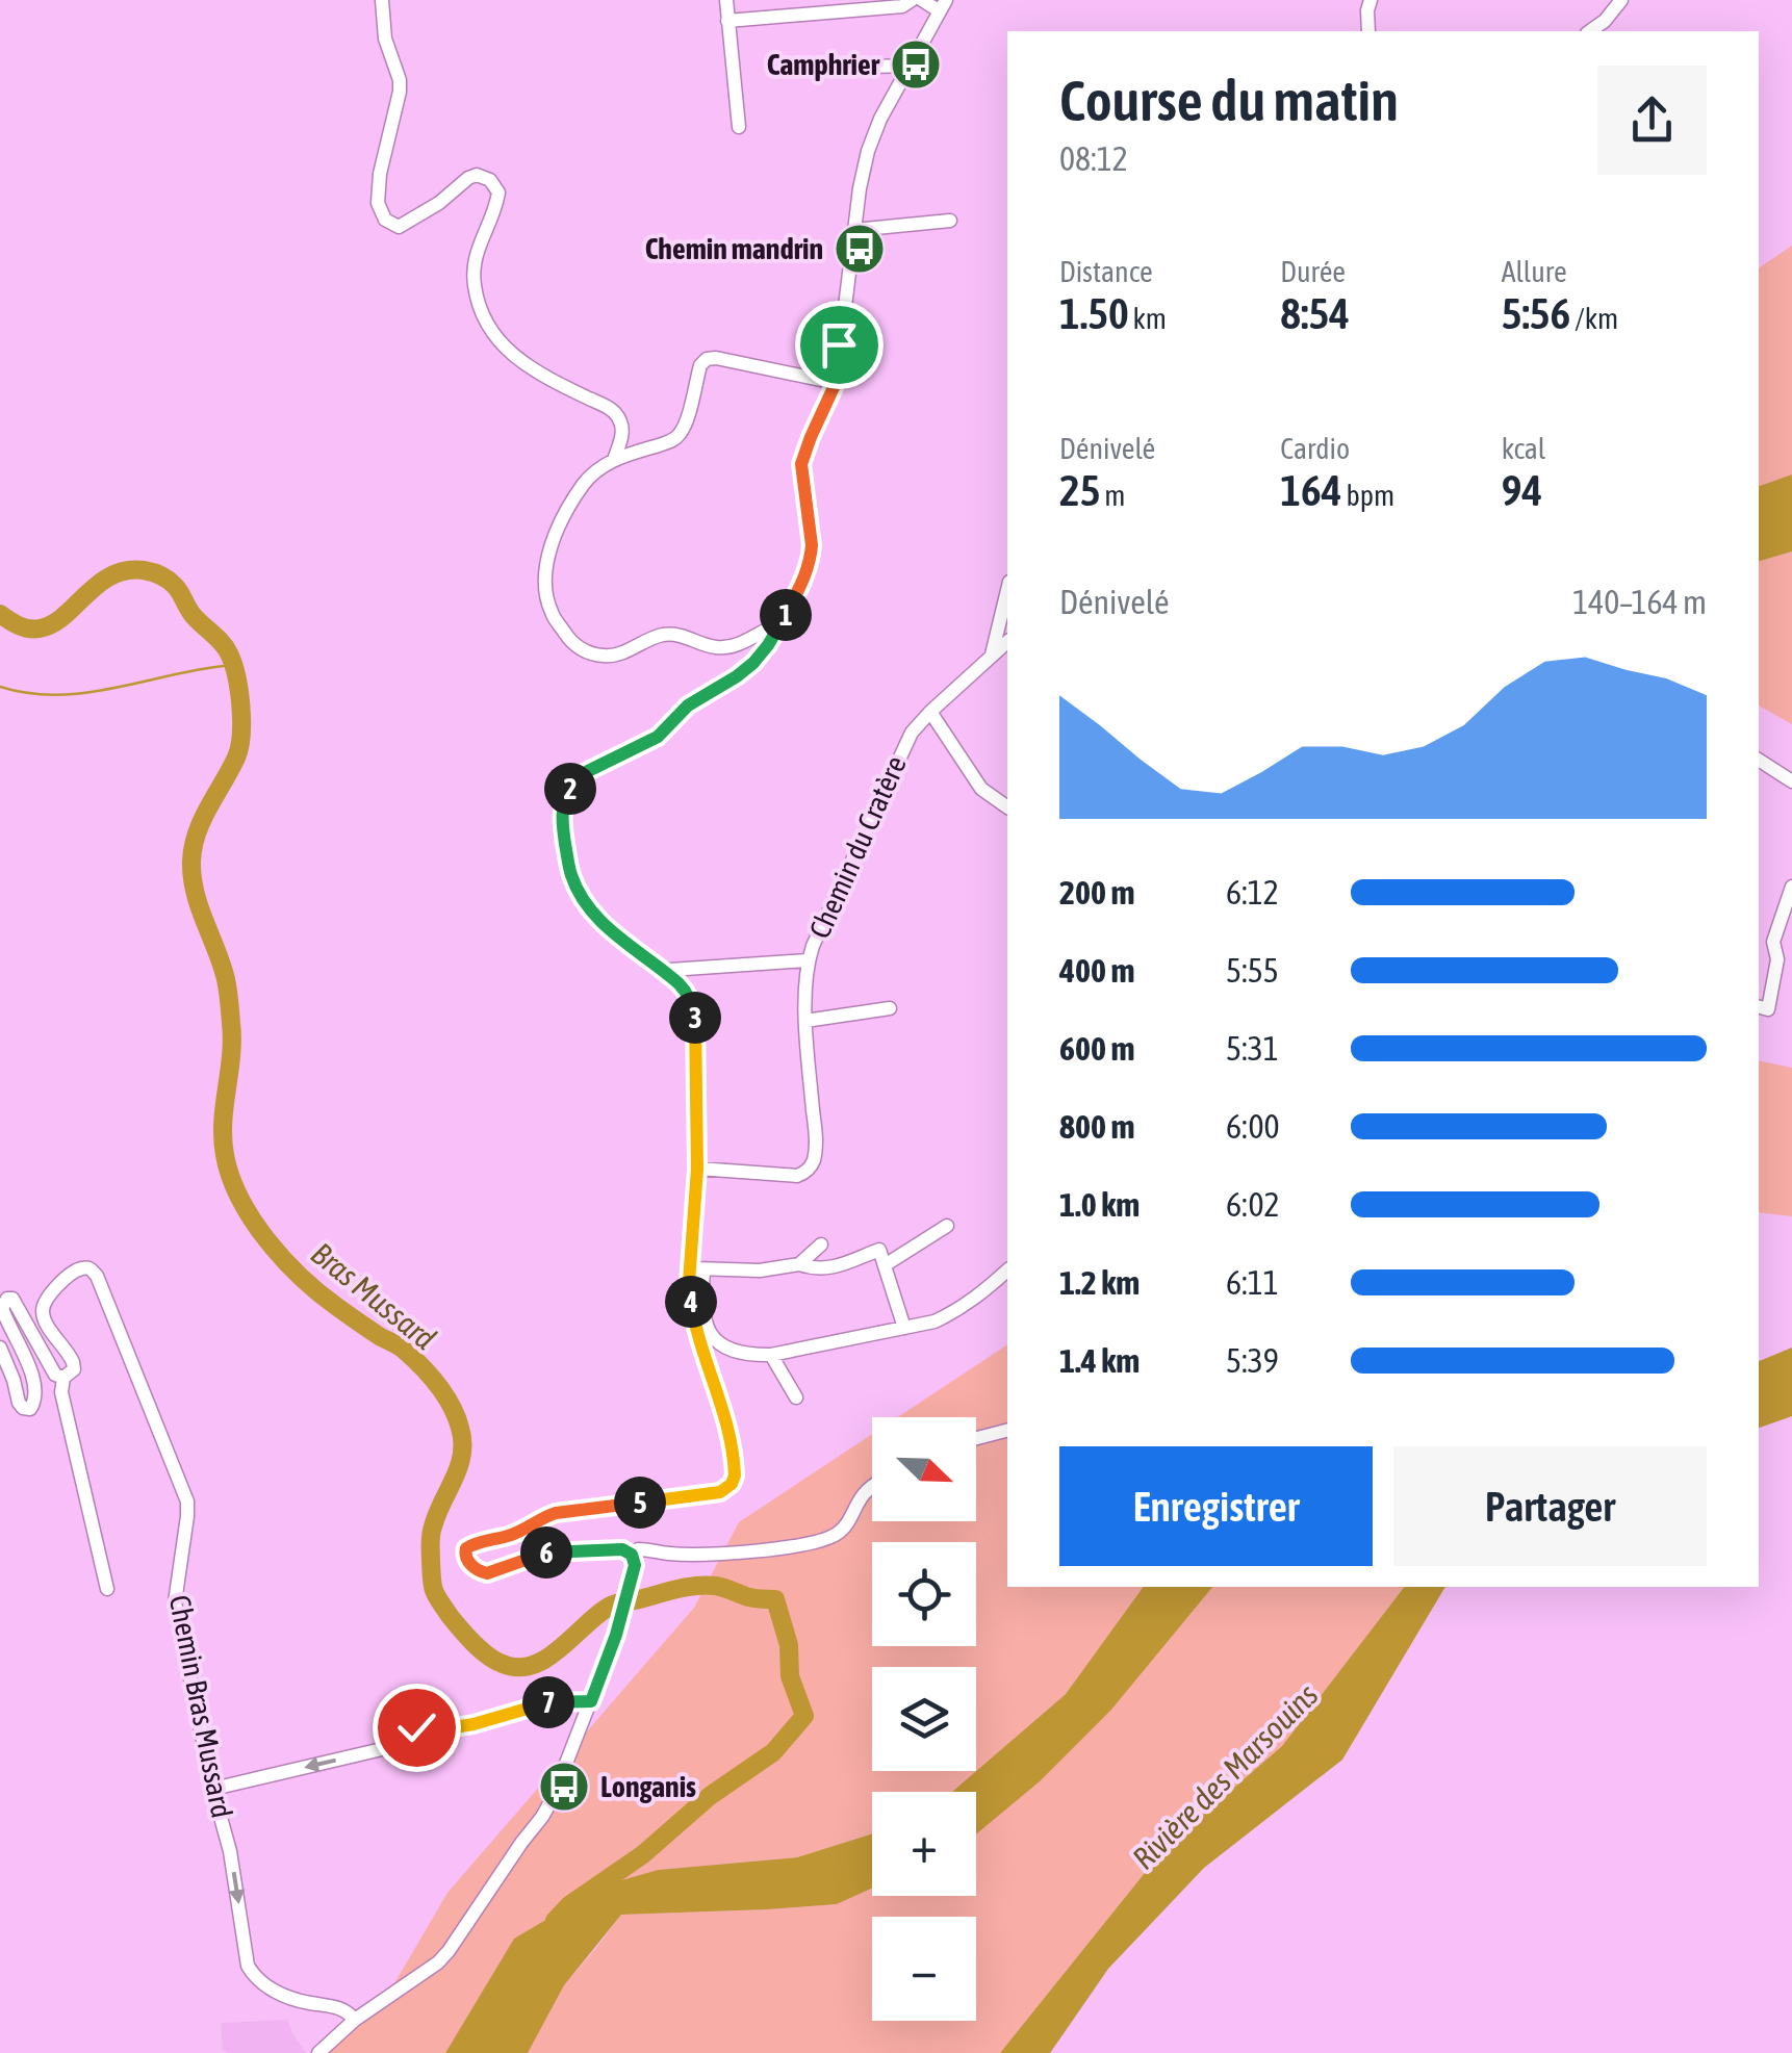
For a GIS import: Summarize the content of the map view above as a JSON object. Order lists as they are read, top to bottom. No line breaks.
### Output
{"streets":{"street":["Chemin du Cratère","Chemin Bras Mussard"]},"water":["Bras Mussard","Rivière des Marsouins"],"places":{"bus stop":["Camphrier","Chemin mandrin","Longanis"]},"north":"bottom right","page":{"heading":["Course du matin","08:12"],"stats":[["Distance","1.50 km"],["Durée","8:54"],["Allure","5:56 /km"],["Dénivelé","25 m"],["Cardio","164 bpm"],["kcal","94"]],"chart":["Dénivelé","140–164 m"],"pins":["1","2","3","4","5","6","7"],"list":[{"name":"200 m","note":"6:12"},{"name":"400 m","note":"5:55"},{"name":"600 m","note":"5:31"},{"name":"800 m","note":"6:00"},{"name":"1.0 km","note":"6:02"},{"name":"1.2 km","note":"6:11"},{"name":"1.4 km","note":"5:39"}],"map_buttons":["+","−"],"buttons":["Enregistrer","Partager"]}}
